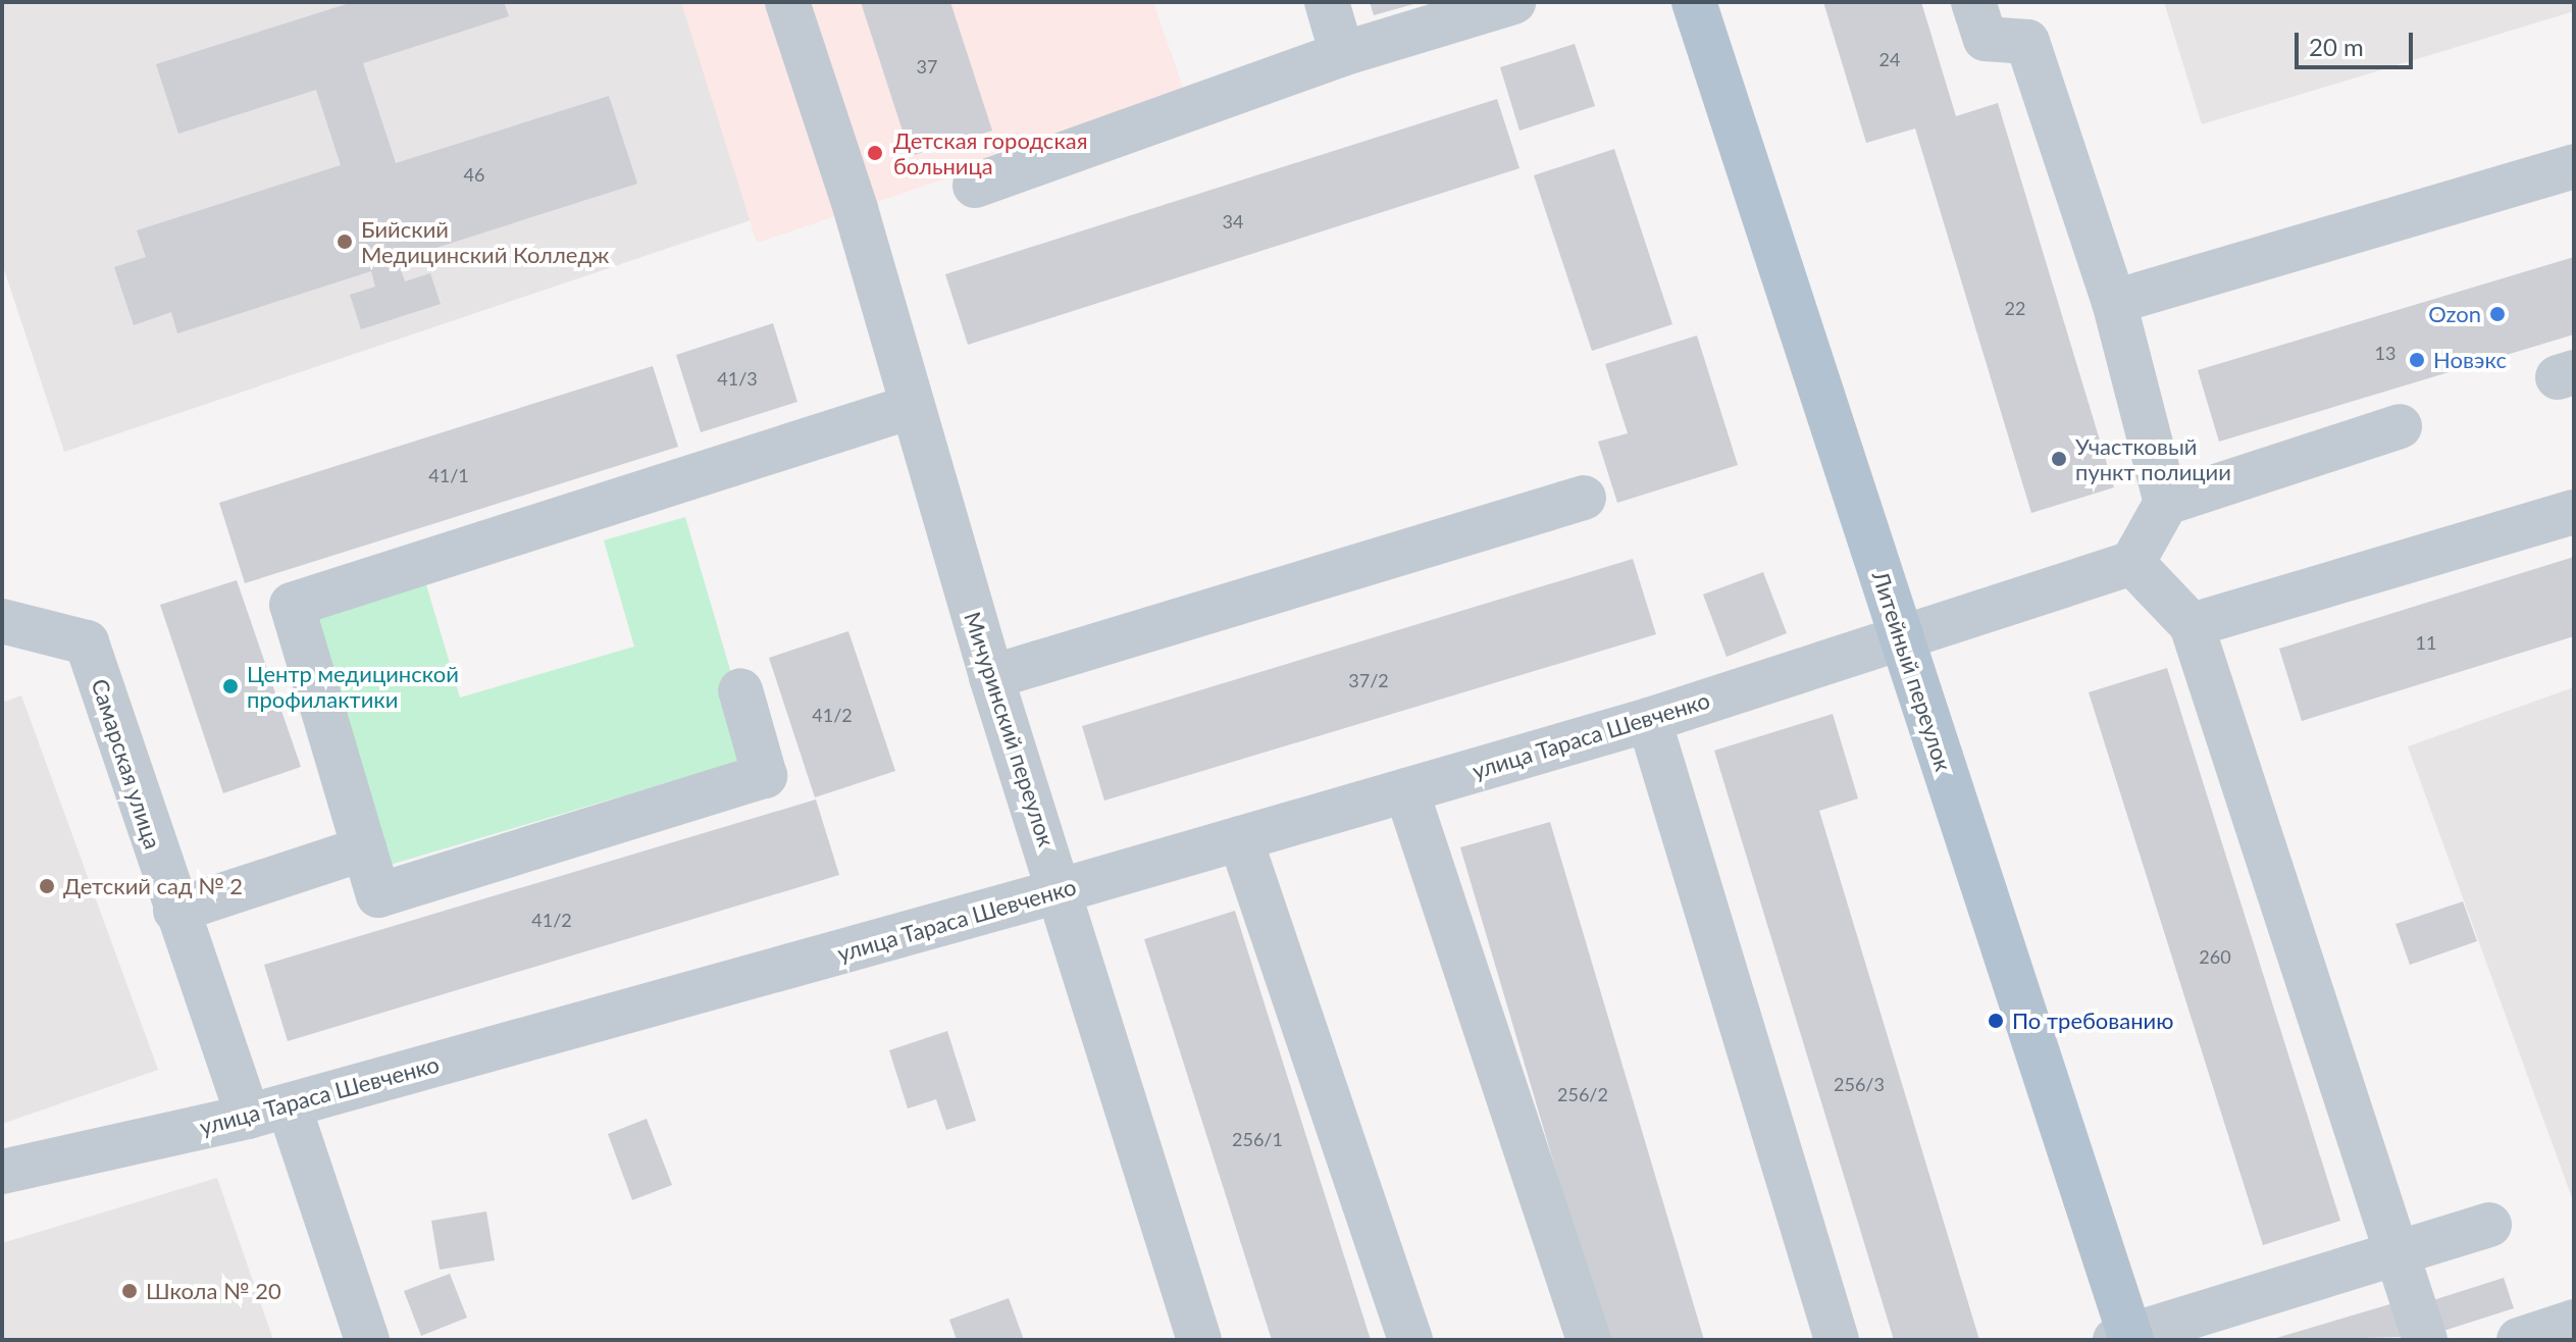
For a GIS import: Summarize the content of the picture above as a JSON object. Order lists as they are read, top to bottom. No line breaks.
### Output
{"streets":{"main road":["Литейный переулок"],"street":["Мичуринский переулок","улица Тараса Шевченко","Самарская улица"]},"crossings":[["Литейный переулок","улица Тараса Шевченко"],["Мичуринский переулок","улица Тараса Шевченко"],["улица Тараса Шевченко","Самарская улица"]],"places":["Детская городская больница","Бийский Медицинский Колледж","Ozon","Новэкс","Участковый пункт полиции","Центр медицинской профилактики","Детский сад № 2","По требованию","Школа № 20"],"house_numbers":["24","37","46","34","22","13","41/3","41/1","11","37/2","41/2","41/2","260","256/3","256/2","256/1"],"scale_bar":"20 m"}
